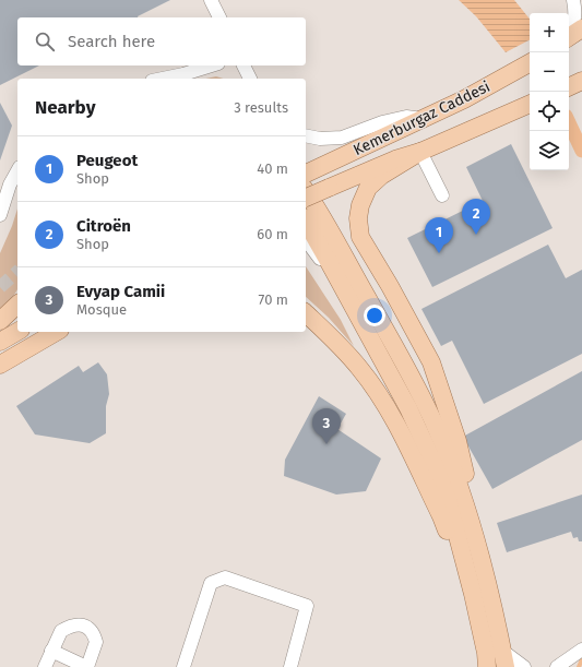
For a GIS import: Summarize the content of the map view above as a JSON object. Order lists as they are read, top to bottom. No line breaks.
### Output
{"streets":{"main road":["Kemerburgaz Caddesi"]},"page":{"map_buttons":["+","−"],"search":"Search here","heading":["Nearby","3 results"],"list":[{"mark":"1","name":"Peugeot","note":"Shop","value":"40 m"},{"mark":"2","name":"Citroën","note":"Shop","value":"60 m"},{"mark":"3","name":"Evyap Camii","note":"Mosque","value":"70 m"}],"pins":["2","1","3"]}}
